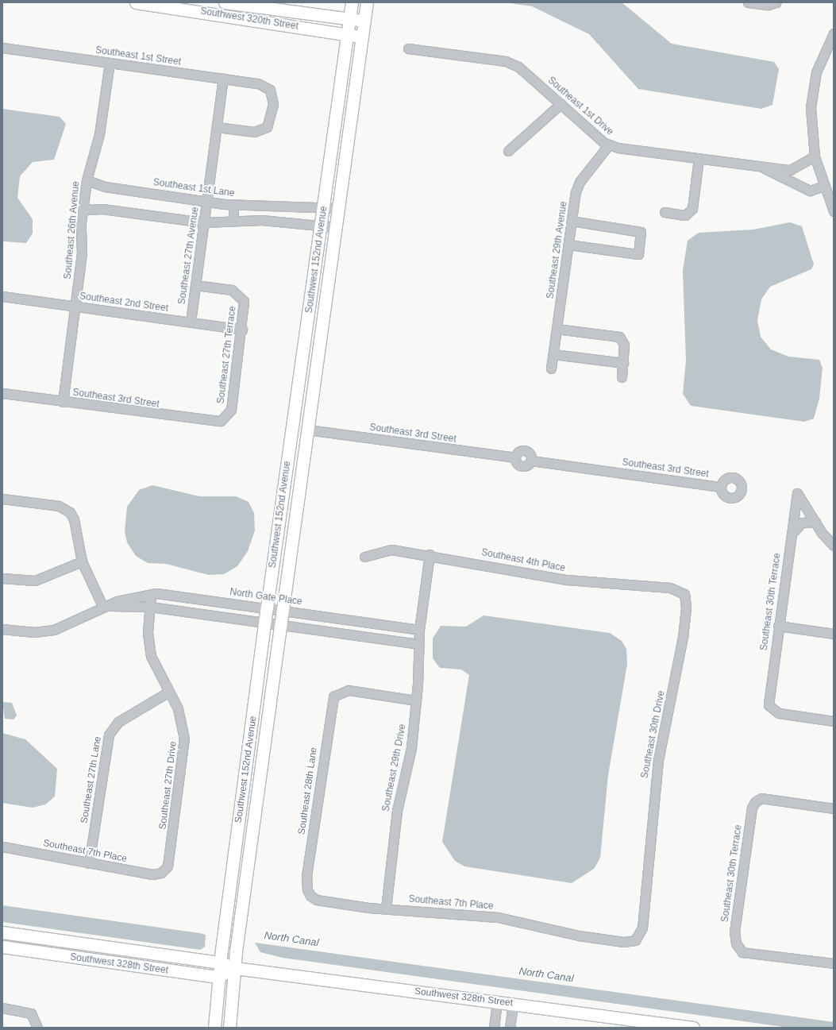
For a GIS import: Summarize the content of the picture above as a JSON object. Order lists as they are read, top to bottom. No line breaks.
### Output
{"streets":{"street":["Southwest 320th Street","Southeast 1st Street","Southeast 1st Drive","Southeast 1st Lane","Southeast 26th Avenue","Southeast 29th Avenue","Southeast 27th Avenue","Southwest 152nd Avenue","Southeast 2nd Street","Southeast 27th Terrace","Southeast 3rd Street","Southeast 4th Place","North Gate Place","Southeast 30th Terrace","Southeast 30th Drive","Southeast 29th Drive","Southeast 27th Lane","Southeast 27th Drive","Southeast 28th Lane","Southeast 7th Place","Southwest 328th Street"]},"crossings":[["Southwest 320th Street","Southwest 152nd Avenue"],["Southeast 1st Street","Southeast 26th Avenue"],["Southeast 1st Street","Southeast 27th Avenue"],["Southeast 1st Drive","Southeast 29th Avenue"],["Southeast 1st Lane","Southeast 26th Avenue"],["Southeast 1st Lane","Southeast 27th Avenue"],["Southeast 1st Lane","Southwest 152nd Avenue"],["Southeast 26th Avenue","Southeast 2nd Street"],["Southeast 26th Avenue","Southeast 3rd Street"],["Southeast 27th Avenue","Southeast 2nd Street"],["Southeast 27th Avenue","Southeast 27th Terrace"],["Southwest 152nd Avenue","Southeast 3rd Street"],["Southwest 152nd Avenue","North Gate Place"],["Southwest 152nd Avenue","Southwest 328th Street"],["Southeast 2nd Street","Southeast 27th Terrace"],["Southeast 27th Terrace","Southeast 3rd Street"],["Southeast 4th Place","Southeast 30th Drive"],["Southeast 4th Place","Southeast 29th Drive"],["North Gate Place","Southeast 29th Drive"],["North Gate Place","Southeast 27th Drive"],["Southeast 30th Drive","Southeast 7th Place"],["Southeast 29th Drive","Southeast 28th Lane"],["Southeast 29th Drive","Southeast 7th Place"],["Southeast 27th Lane","Southeast 27th Drive"],["Southeast 27th Lane","Southeast 7th Place"],["Southeast 27th Drive","Southeast 7th Place"],["Southeast 28th Lane","Southeast 7th Place"]],"water":["North Canal"]}
